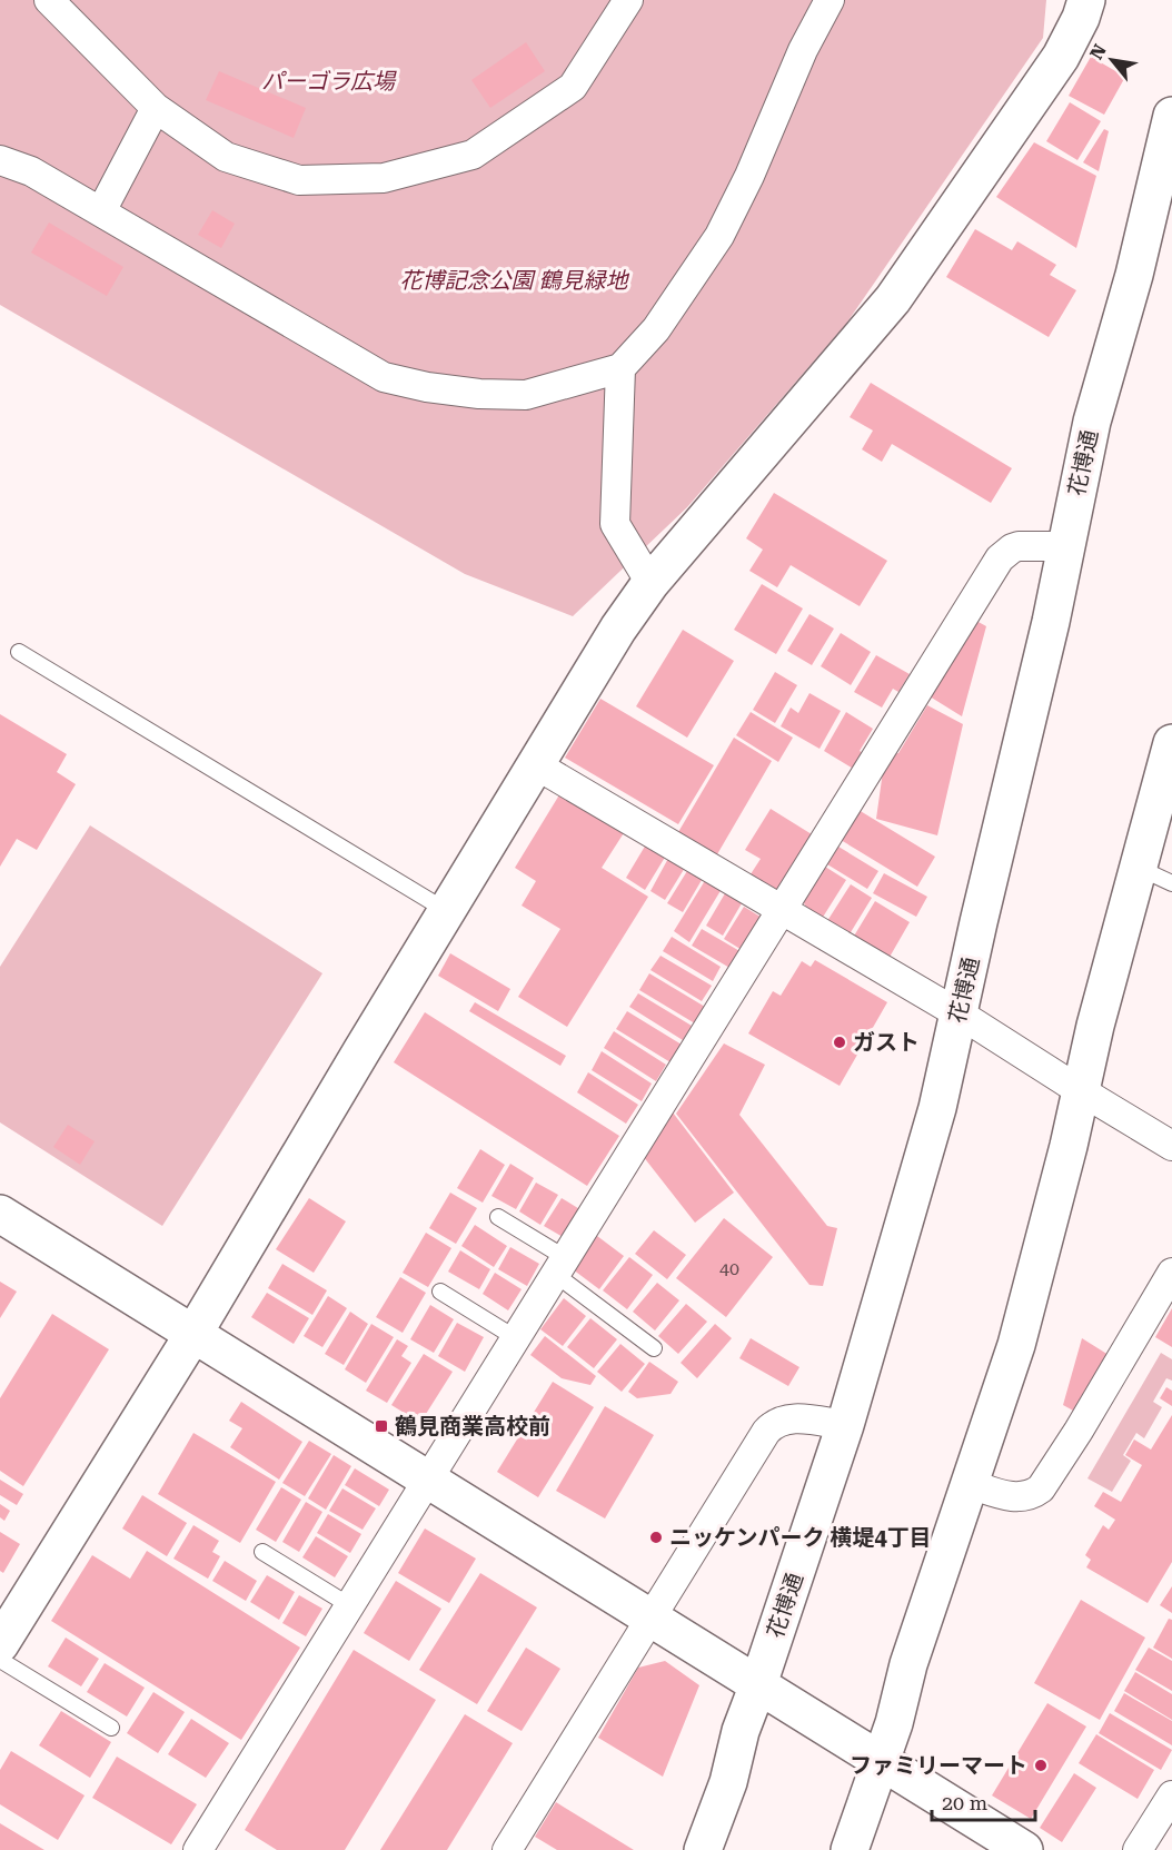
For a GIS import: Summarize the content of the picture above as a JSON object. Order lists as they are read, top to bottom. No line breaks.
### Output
{"streets":{"street":["花博通"]},"parks":["パーゴラ広場","花博記念公園 鶴見緑地"],"places":{"other":["ガスト","ニッケンパーク 横堤4丁目","ファミリーマート"],"transit":["鶴見商業高校前"]},"house_numbers":["40"],"scale_bar":"20 m","north":"top left"}
